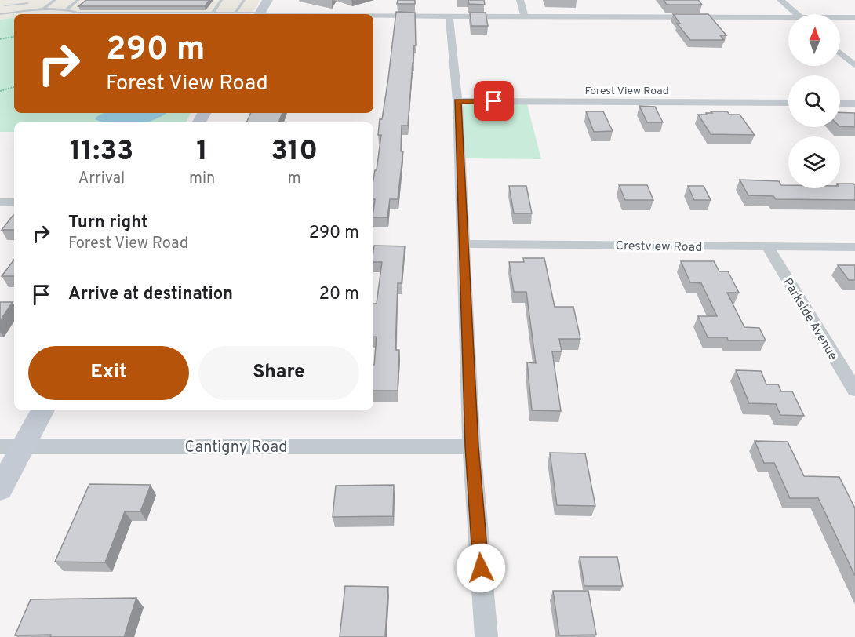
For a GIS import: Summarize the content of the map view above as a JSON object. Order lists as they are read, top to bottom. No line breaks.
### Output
{"streets":{"street":["Forest View Road","Crestview Road","Parkside Avenue","Cantigny Road"]},"crossings":[["Crestview Road","Parkside Avenue"]],"north":"top","page":{"turn":["290 m","Forest View Road"],"eta":["11:33","Arrival","1","min","310","m"],"list":[{"name":"Turn right","note":"Forest View Road","value":"290 m"},{"name":"Arrive at destination","value":"20 m"}],"buttons":["Exit","Share"]}}
